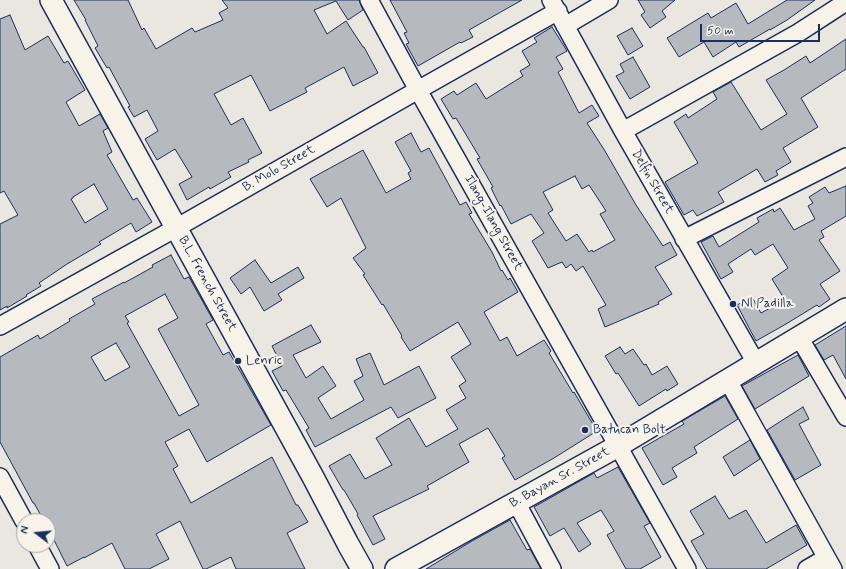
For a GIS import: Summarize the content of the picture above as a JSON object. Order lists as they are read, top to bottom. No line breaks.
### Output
{"streets":{"street":["B. Molo Street","Delfin Street","Ilang-Ilang Street","B.L. French Street","B. Bayan Sr. Street"]},"crossings":[["B. Molo Street","Delfin Street"],["B. Molo Street","Ilang-Ilang Street"],["B. Molo Street","B.L. French Street"],["Delfin Street","B. Bayan Sr. Street"],["Ilang-Ilang Street","B. Bayan Sr. Street"]],"places":["Nl Padilla","Lenric","Batucan Bolt"],"scale_bar":"50 m","north":"left"}
